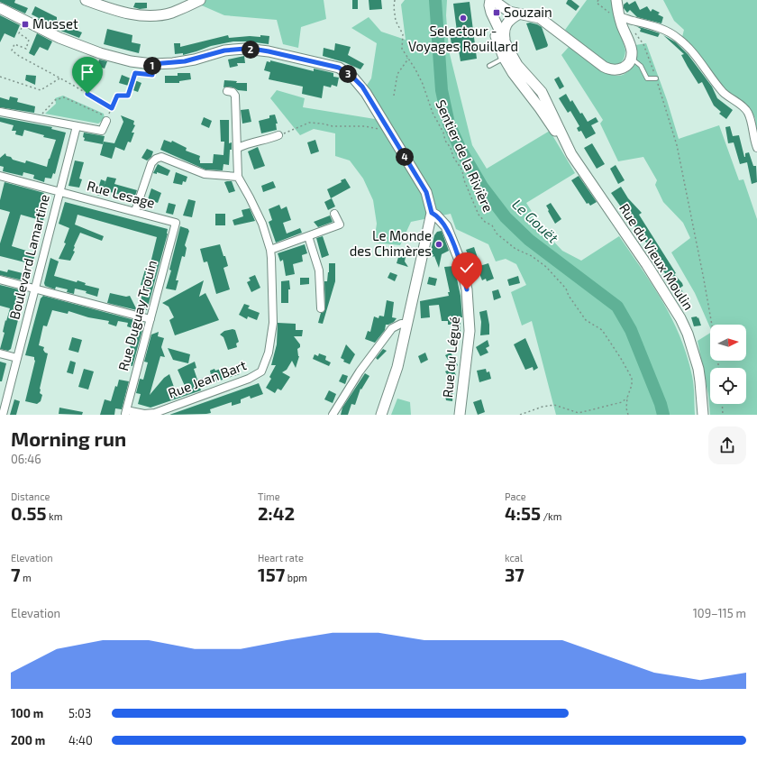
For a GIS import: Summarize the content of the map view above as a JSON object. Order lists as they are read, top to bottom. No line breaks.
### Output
{"streets":{"street":["Rue Lesage","Boulevard Lamartine","Rue du Vieux Moulin","Rue Duguay Trouin","Rue du Légué","Rue Jean Bart"],"path":["Sentier de la Rivière"]},"crossings":[["Rue Lesage","Boulevard Lamartine"],["Rue Lesage","Rue Duguay Trouin"],["Rue Duguay Trouin","Rue Jean Bart"]],"water":["Le Gouët"],"places":{"transit":["Souzain","Musset"],"other":["Selectour - Voyages Rouillard","Le Monde des Chimères"]},"north":"right","page":{"pins":["2","1","3","4"],"heading":["Morning run","06:46"],"stats":[["Distance","0.55 km"],["Time","2:42"],["Pace","4:55 /km"],["Elevation","7 m"],["Heart rate","157 bpm"],["kcal","37"]],"chart":["Elevation","109–115 m"],"list":[{"name":"100 m","note":"5:03"},{"name":"200 m","note":"4:40"}]}}
